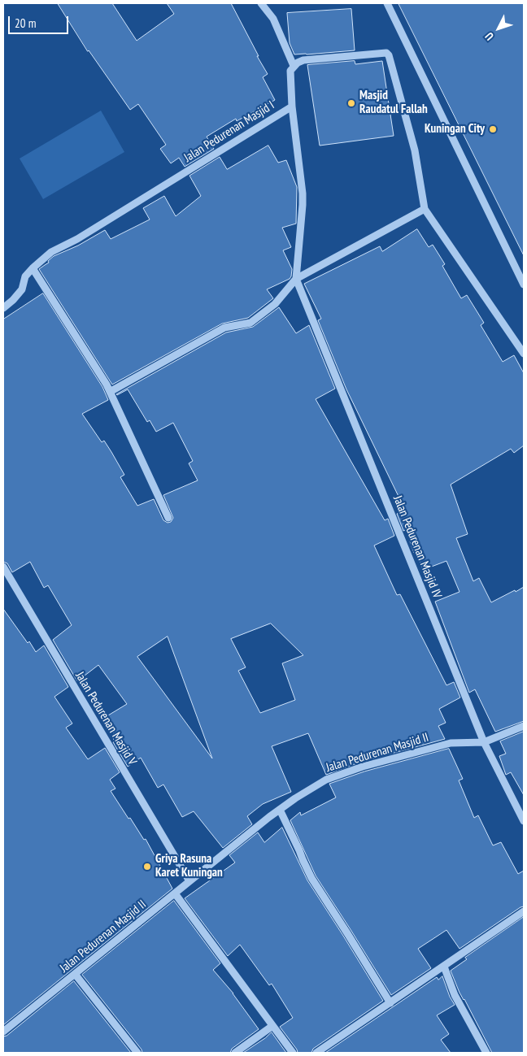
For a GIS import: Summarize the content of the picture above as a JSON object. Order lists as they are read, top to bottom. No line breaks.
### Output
{"streets":{"street":["Jalan Pedurenan Masjid I","Jalan Pedurenan Masjid IV","Jalan Pedurenan Masjid V","Jalan Pedurenan Masjid II"]},"crossings":[["Jalan Pedurenan Masjid I","Jalan Pedurenan Masjid IV"],["Jalan Pedurenan Masjid IV","Jalan Pedurenan Masjid II"],["Jalan Pedurenan Masjid V","Jalan Pedurenan Masjid II"]],"places":["Masjid Raudatul Fallah","Kuningan City","Griya Rasuna Karet Kuningan"],"scale_bar":"20 m","north":"bottom left"}
